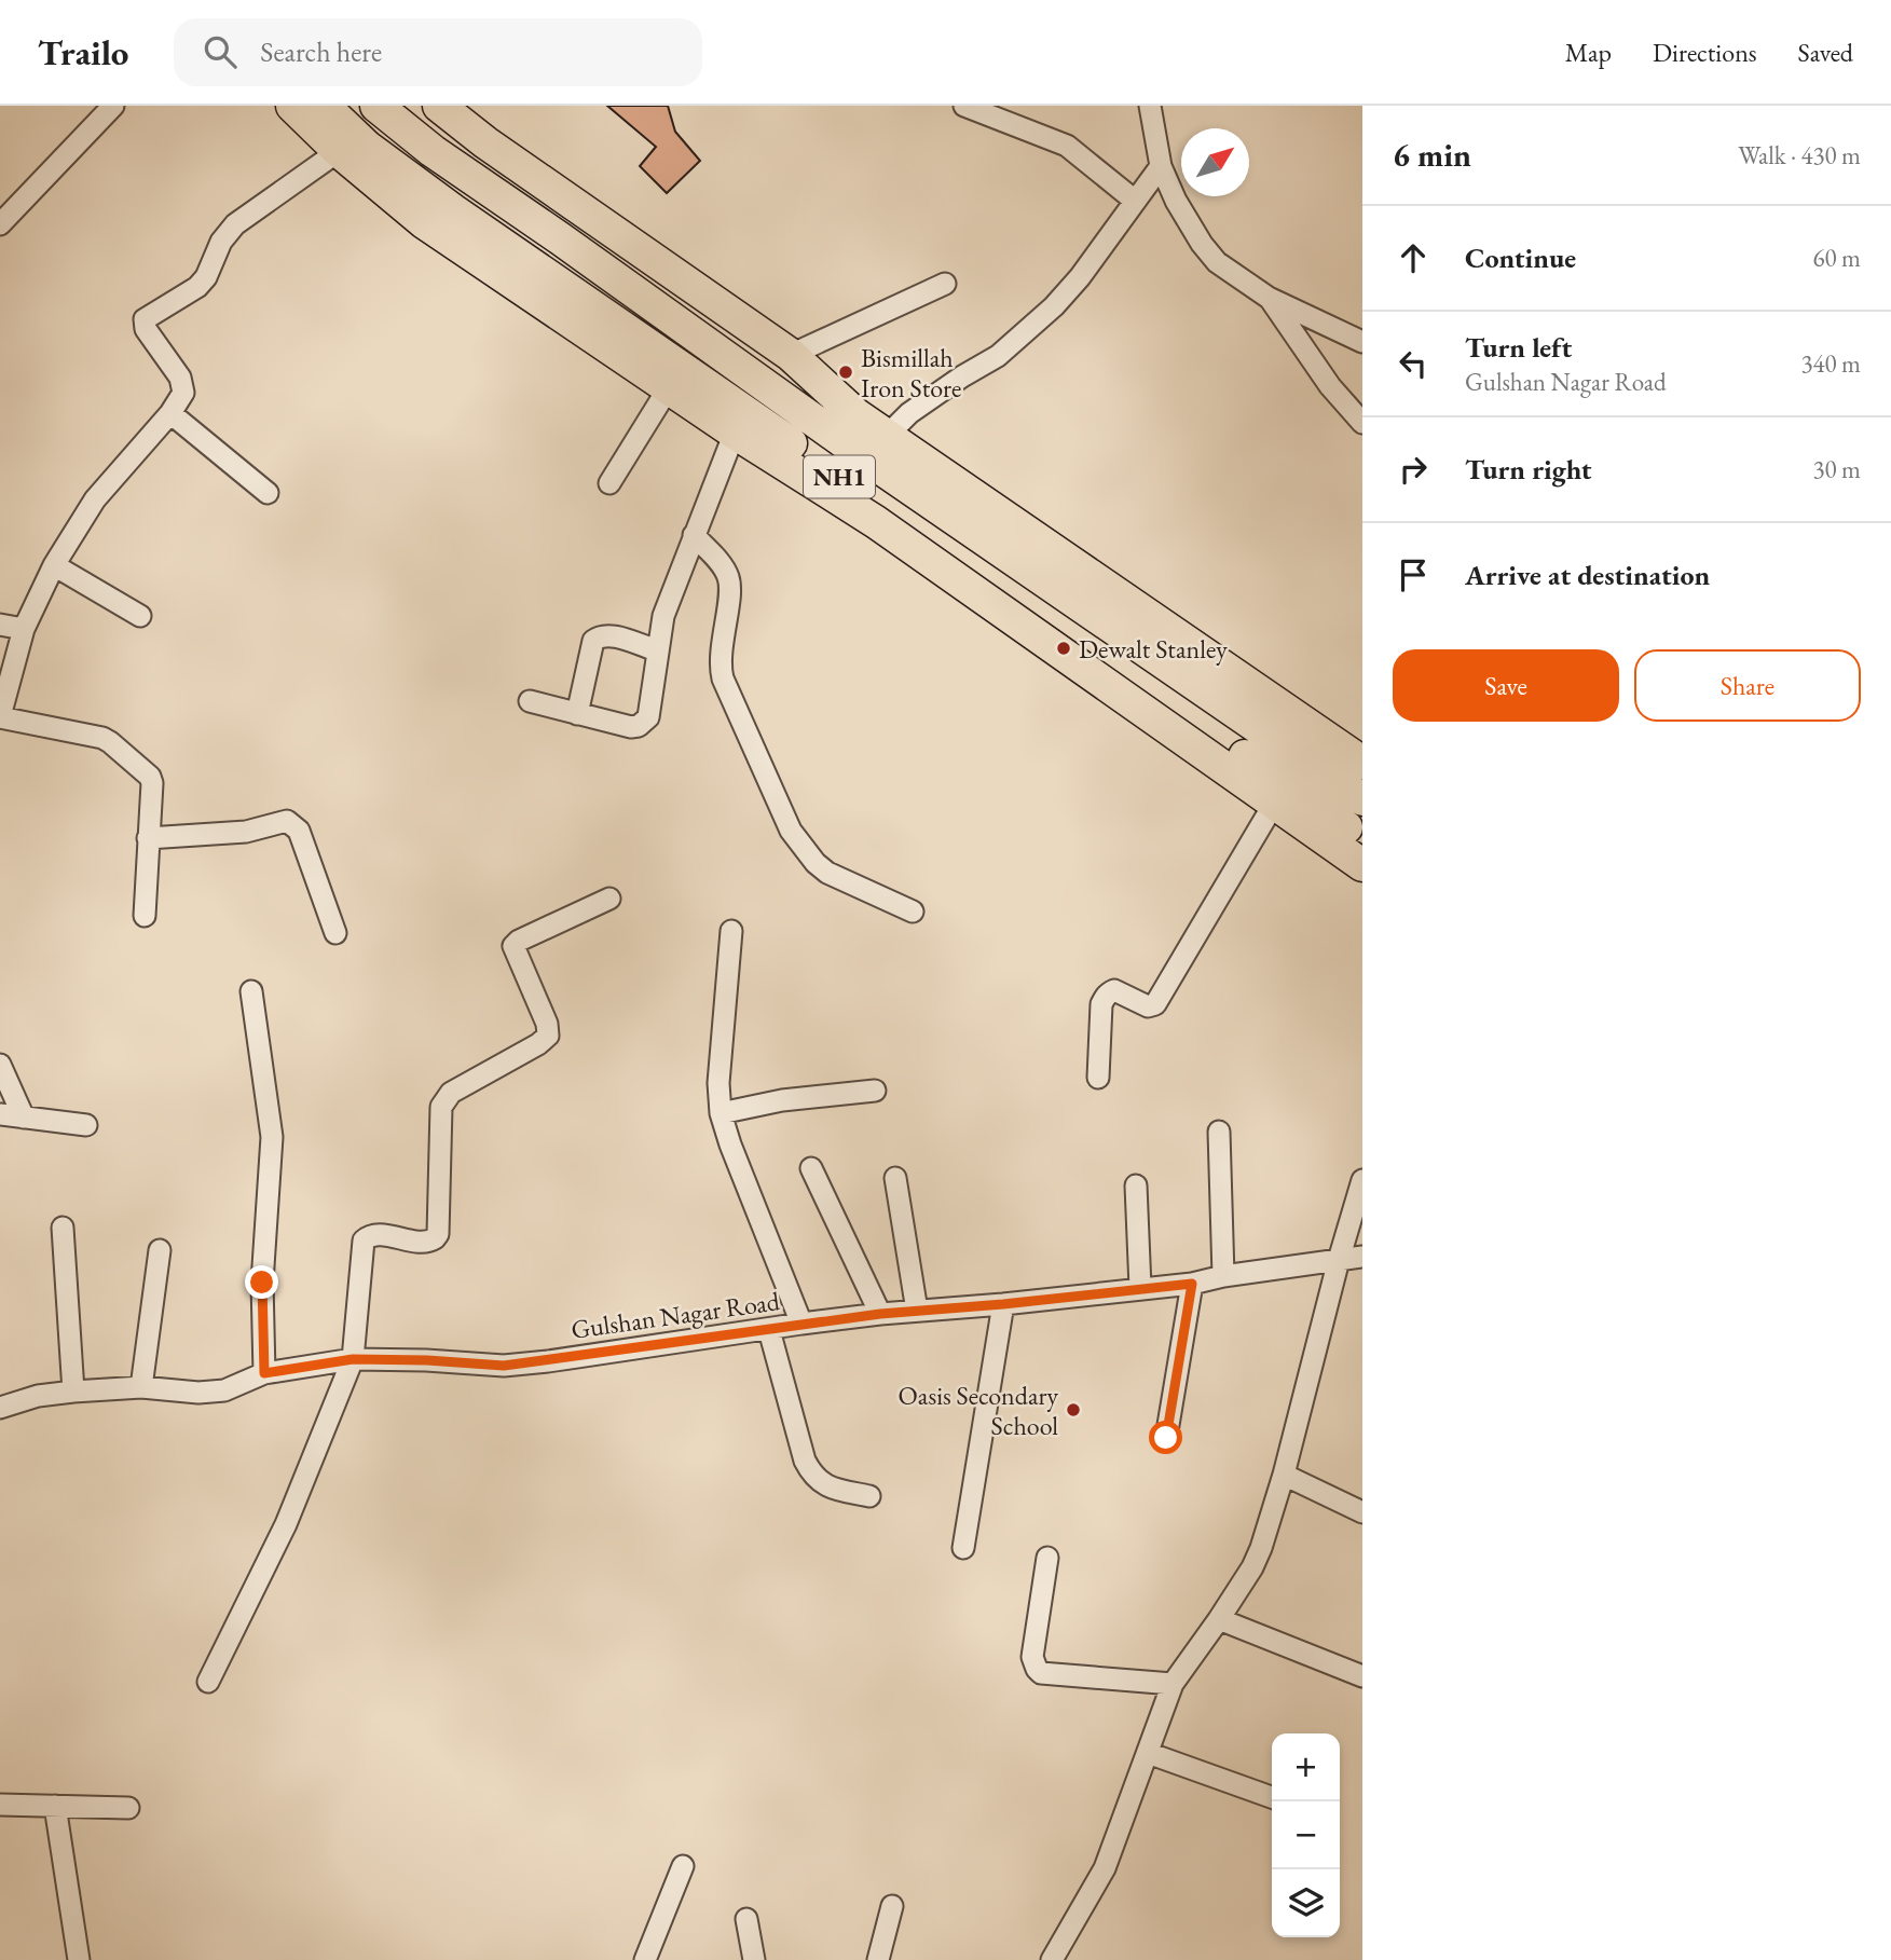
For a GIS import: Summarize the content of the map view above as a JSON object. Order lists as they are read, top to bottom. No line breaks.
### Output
{"streets":{"highway":["NH1"],"street":["Gulshan Nagar Road"]},"places":["Bismillah Iron Store","Dewalt Stanley","Oasis Secondary School"],"north":"top right","page":{"header":"Trailo","search":"Search here","nav":["Map","Directions","Saved"],"heading":["6 min","Walk · 430 m"],"list":[["Continue","60 m"],["Turn left","Gulshan Nagar Road","340 m"],["Turn right","30 m"],"Arrive at destination"],"buttons":["Save","Share"],"map_buttons":["+","−"]}}
